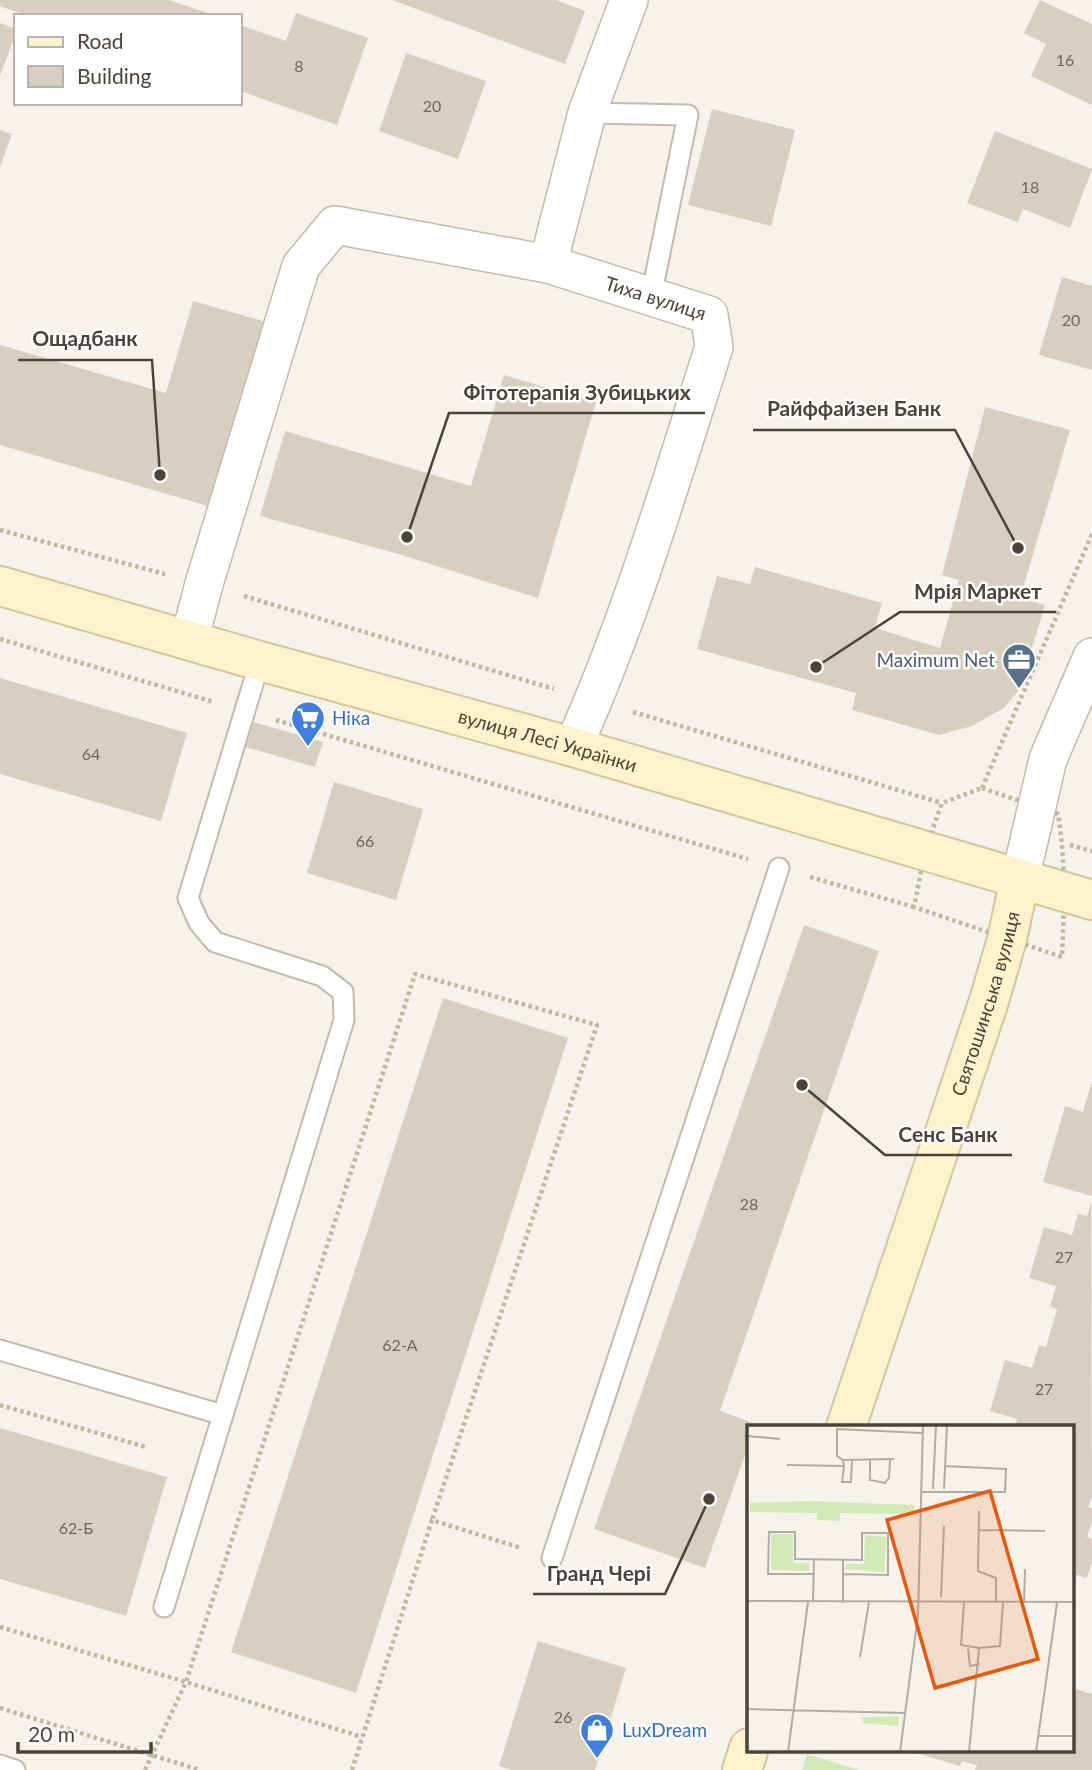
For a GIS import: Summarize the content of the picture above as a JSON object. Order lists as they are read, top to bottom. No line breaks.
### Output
{"streets":{"street":["Тиха вулиця","вулиця Лесі Українки","Святошинська вулиця"]},"crossings":[["Тиха вулиця","вулиця Лесі Українки"],["вулиця Лесі Українки","Святошинська вулиця"]],"places":{"other":["Ощадбанк","Фітотерапія Зубицьких","Райффайзен Банк","Мрія Маркет","Сенс Банк","Гранд Чері"],"office":["Maximum Net"],"supermarket":["Ніка"],"shop":["LuxDream"]},"house_numbers":["16","8","20","18","20","64","66","28","27","62-А","27","62-Б","26"],"legend":["Road","Building"],"scale_bar":"20 m"}
